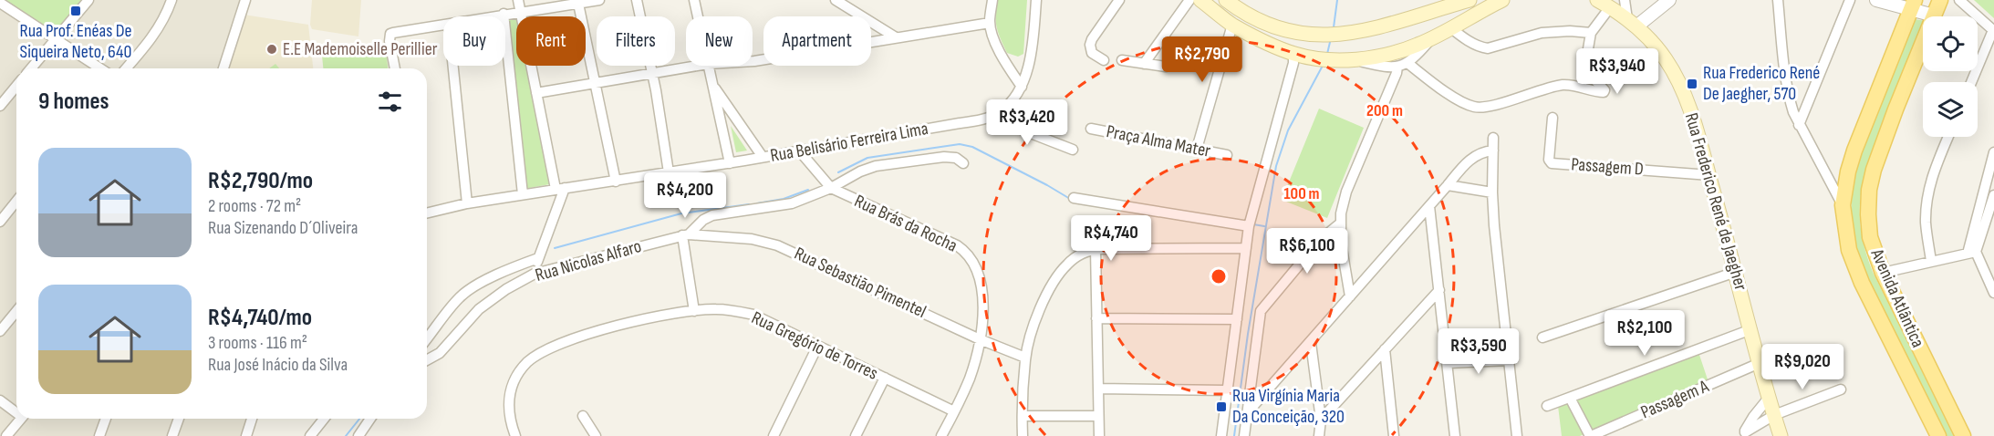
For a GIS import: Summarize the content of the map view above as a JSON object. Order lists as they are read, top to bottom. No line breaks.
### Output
{"streets":{"main road":["Rua Frederico René de Jaegher","Avenida Atlântica"],"street":["Praça Alma Mater","Rua Belisário Ferreira Lima","Passagem D","Rua Brás da Rocha","Rua Nicolas Alfaro","Rua Sebastião Pimentel","Rua Gregório de Torres","Passagem A"]},"crossings":[["Rua Belisário Ferreira Lima","Rua Brás da Rocha"],["Passagem D","Rua Frederico René de Jaegher"],["Rua Frederico René de Jaegher","Passagem A"],["Rua Brás da Rocha","Rua Nicolas Alfaro"],["Rua Brás da Rocha","Rua Sebastião Pimentel"],["Rua Brás da Rocha","Rua Gregório de Torres"],["Rua Nicolas Alfaro","Rua Sebastião Pimentel"]],"places":{"transit":["Rua Prof. Enéas De Siqueira Neto, 640","Rua Frederico René De Jaegher, 570","Rua Virgínia Maria Da Conceição, 320"],"other":["E.E Mademoiselle Perillier"]},"page":{"chip":["Buy","Rent","Filters","New","Apartment"],"price":["R$2,790","R$3,940","R$3,420","R$4,200","R$4,740","R$6,100","R$2,100","R$3,590","R$9,020"],"heading":"9 homes","list":[{"name":"R$2,790/mo","note":"2 rooms · 72 m² · Rua Sizenando D´Oliveira"},{"name":"R$4,740/mo","note":"3 rooms · 116 m² · Rua José Inácio da Silva"}]},"rings":["200 m","100 m"]}
